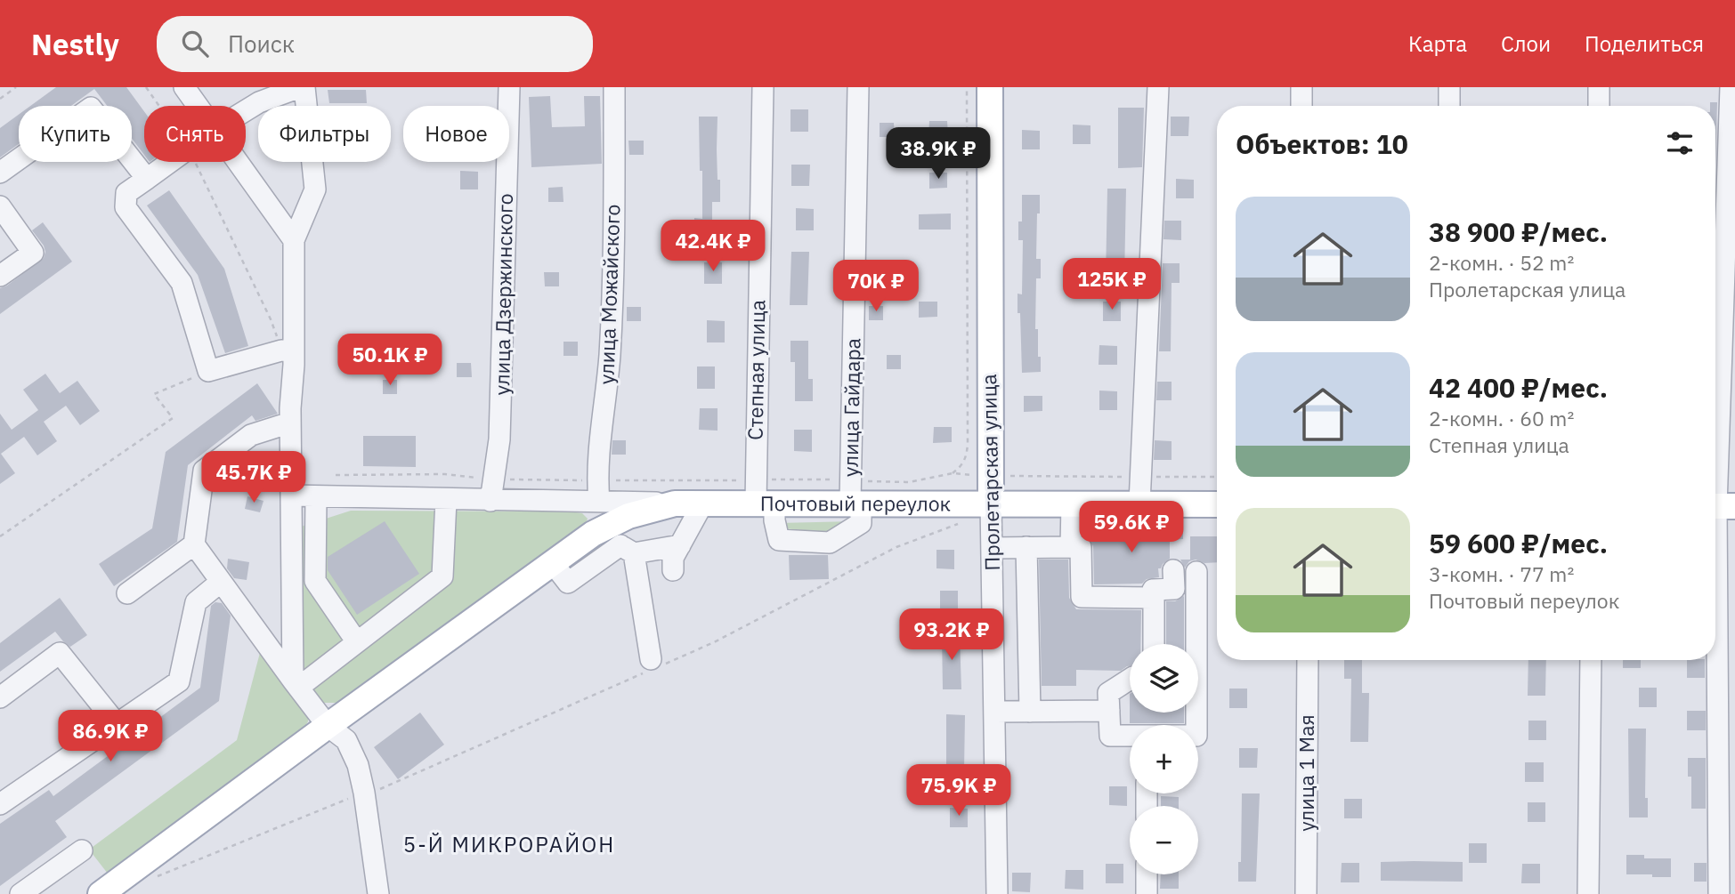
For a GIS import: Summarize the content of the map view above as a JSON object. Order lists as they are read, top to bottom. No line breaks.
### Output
{"streets":{"main road":["Пролетарская улица","Почтовый переулок"],"street":["улица Дзержинского","улица Можайского","Степная улица","улица Гайдара","улица 1 Мая"]},"crossings":[["Степная улица","улица Гайдара"],["Степная улица","Почтовый переулок"],["улица Гайдара","Почтовый переулок"],["Пролетарская улица","Почтовый переулок"]],"districts":["5-Й МИКРОРАЙОН"],"page":{"header":"Nestly","search":"Поиск","nav":["Карта","Слои","Поделиться"],"chip":["Купить","Снять","Фильтры","Новое"],"heading":"Объектов: 10","price":["38.9K ₽","42.4K ₽","125K ₽","70K ₽","50.1K ₽","45.7K ₽","59.6K ₽","93.2K ₽","86.9K ₽","75.9K ₽"],"list":[{"name":"38 900 ₽/мес.","note":"2-комн. · 52 m² · Пролетарская улица"},{"name":"42 400 ₽/мес.","note":"2-комн. · 60 m² · Степная улица"},{"name":"59 600 ₽/мес.","note":"3-комн. · 77 m² · Почтовый переулок"}],"map_buttons":["+","−"]}}
